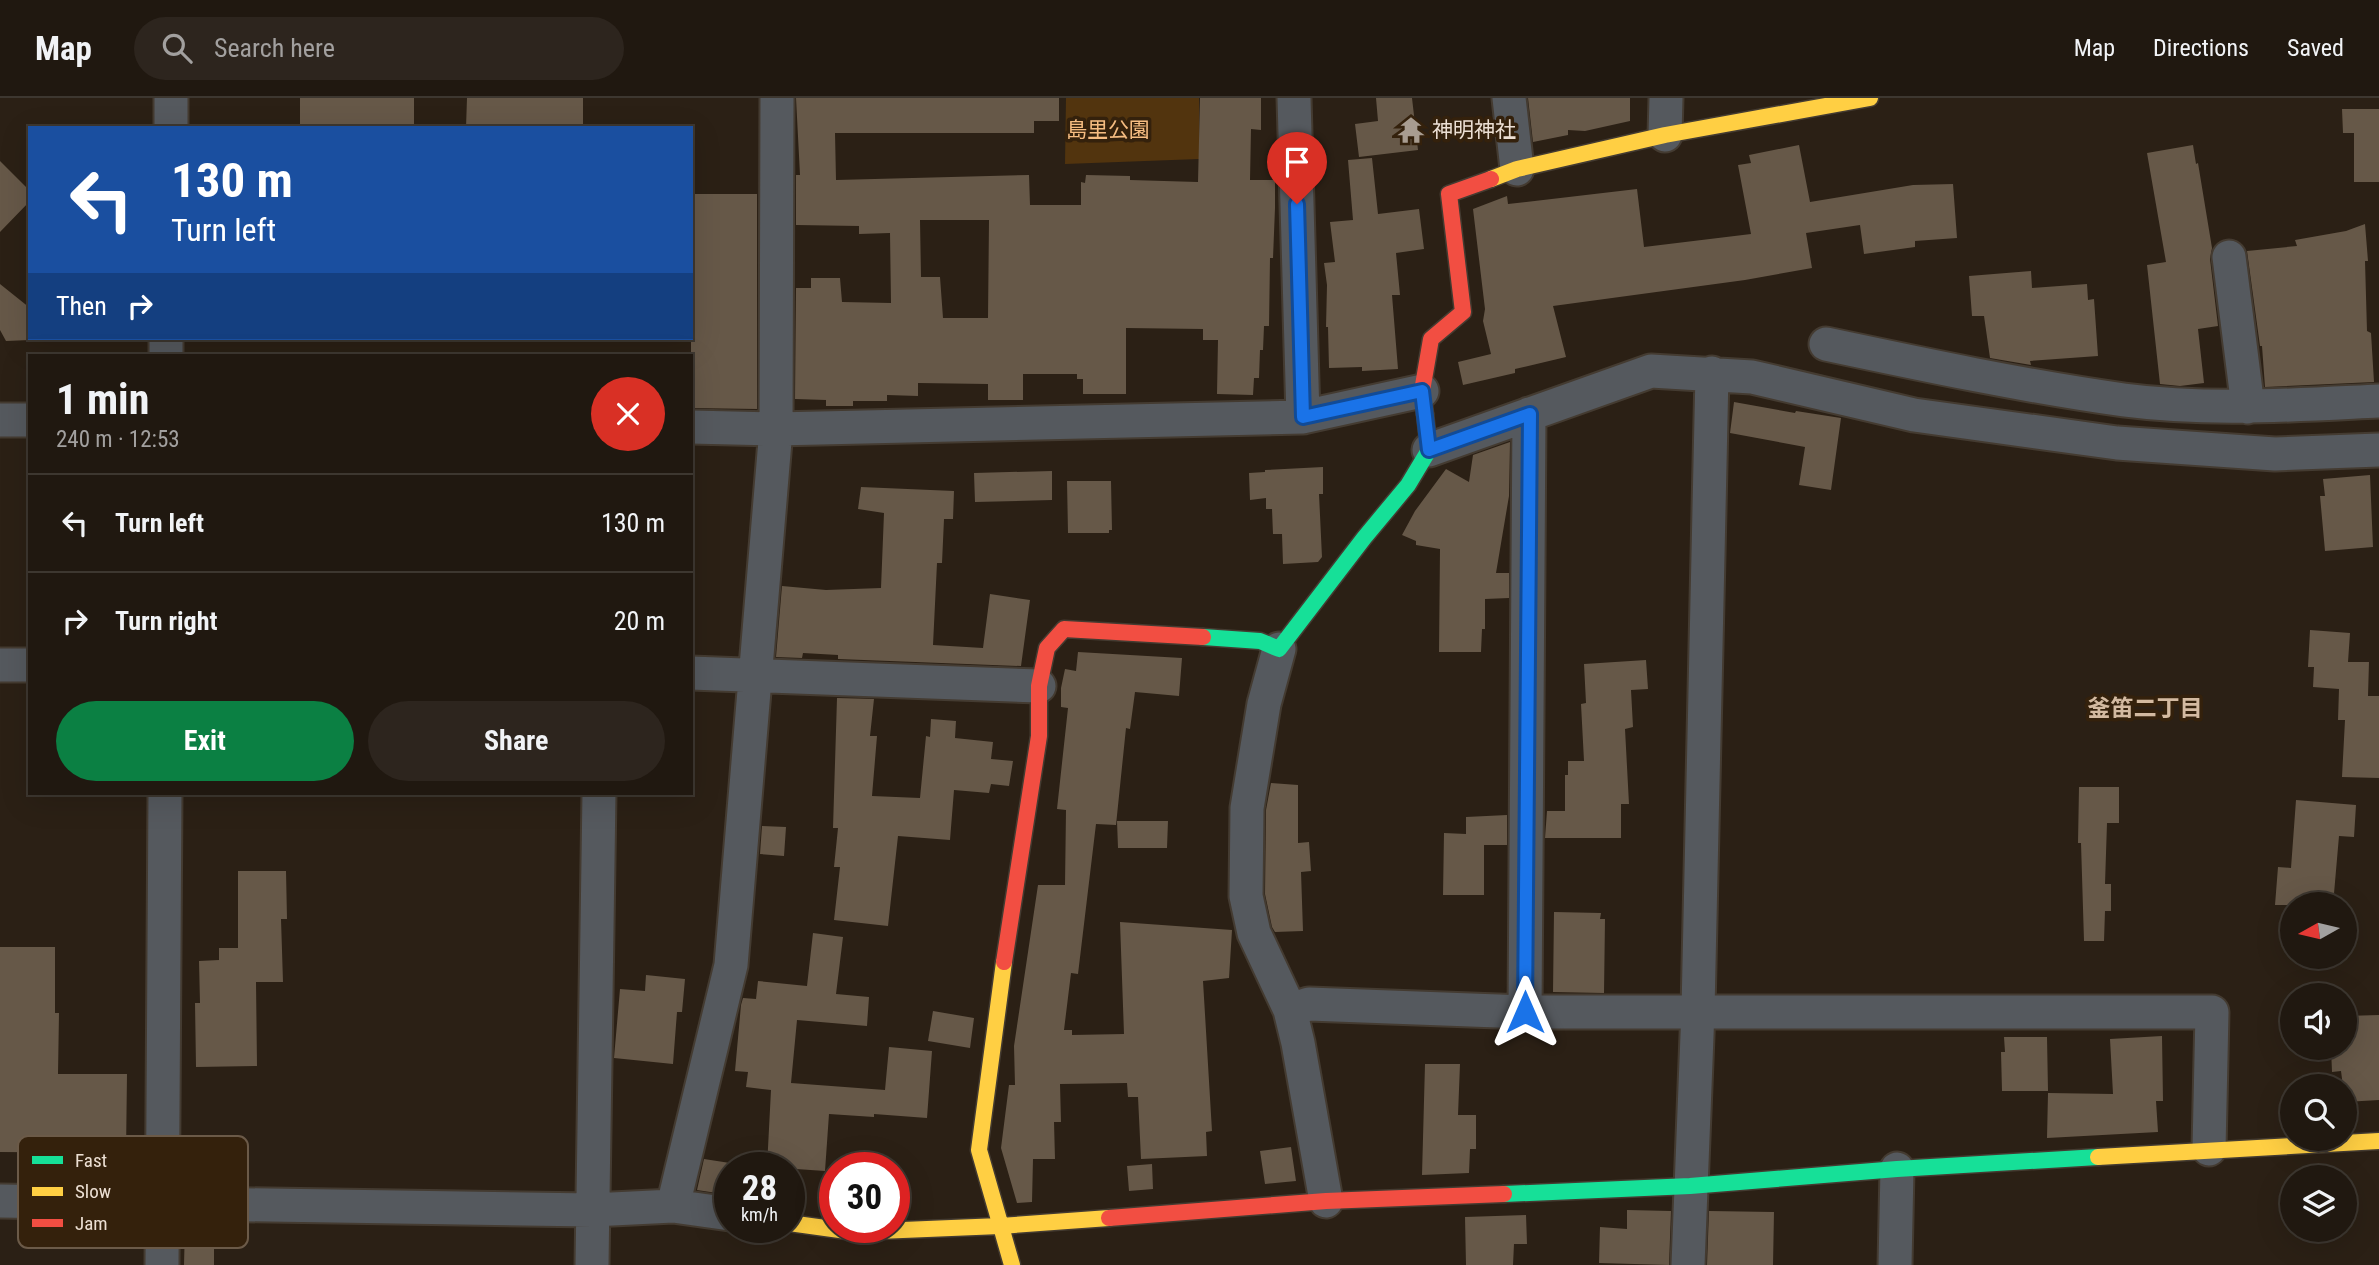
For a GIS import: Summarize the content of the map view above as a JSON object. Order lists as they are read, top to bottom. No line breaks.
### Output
{"districts":["釜笛二丁目"],"parks":["島里公園"],"places":{"temple":["神明神社"]},"legend":["Fast","Slow","Jam"],"north":"left","page":{"header":"Map","search":"Search here","nav":["Map","Directions","Saved"],"turn":["130 m","Turn left"],"then":"Then","heading":["1 min","240 m · 12:53"],"list":[{"name":"Turn left","value":"130 m"},{"name":"Turn right","value":"20 m"}],"buttons":["Exit","Share"],"speed":"28 km/h","limit":"30"}}
